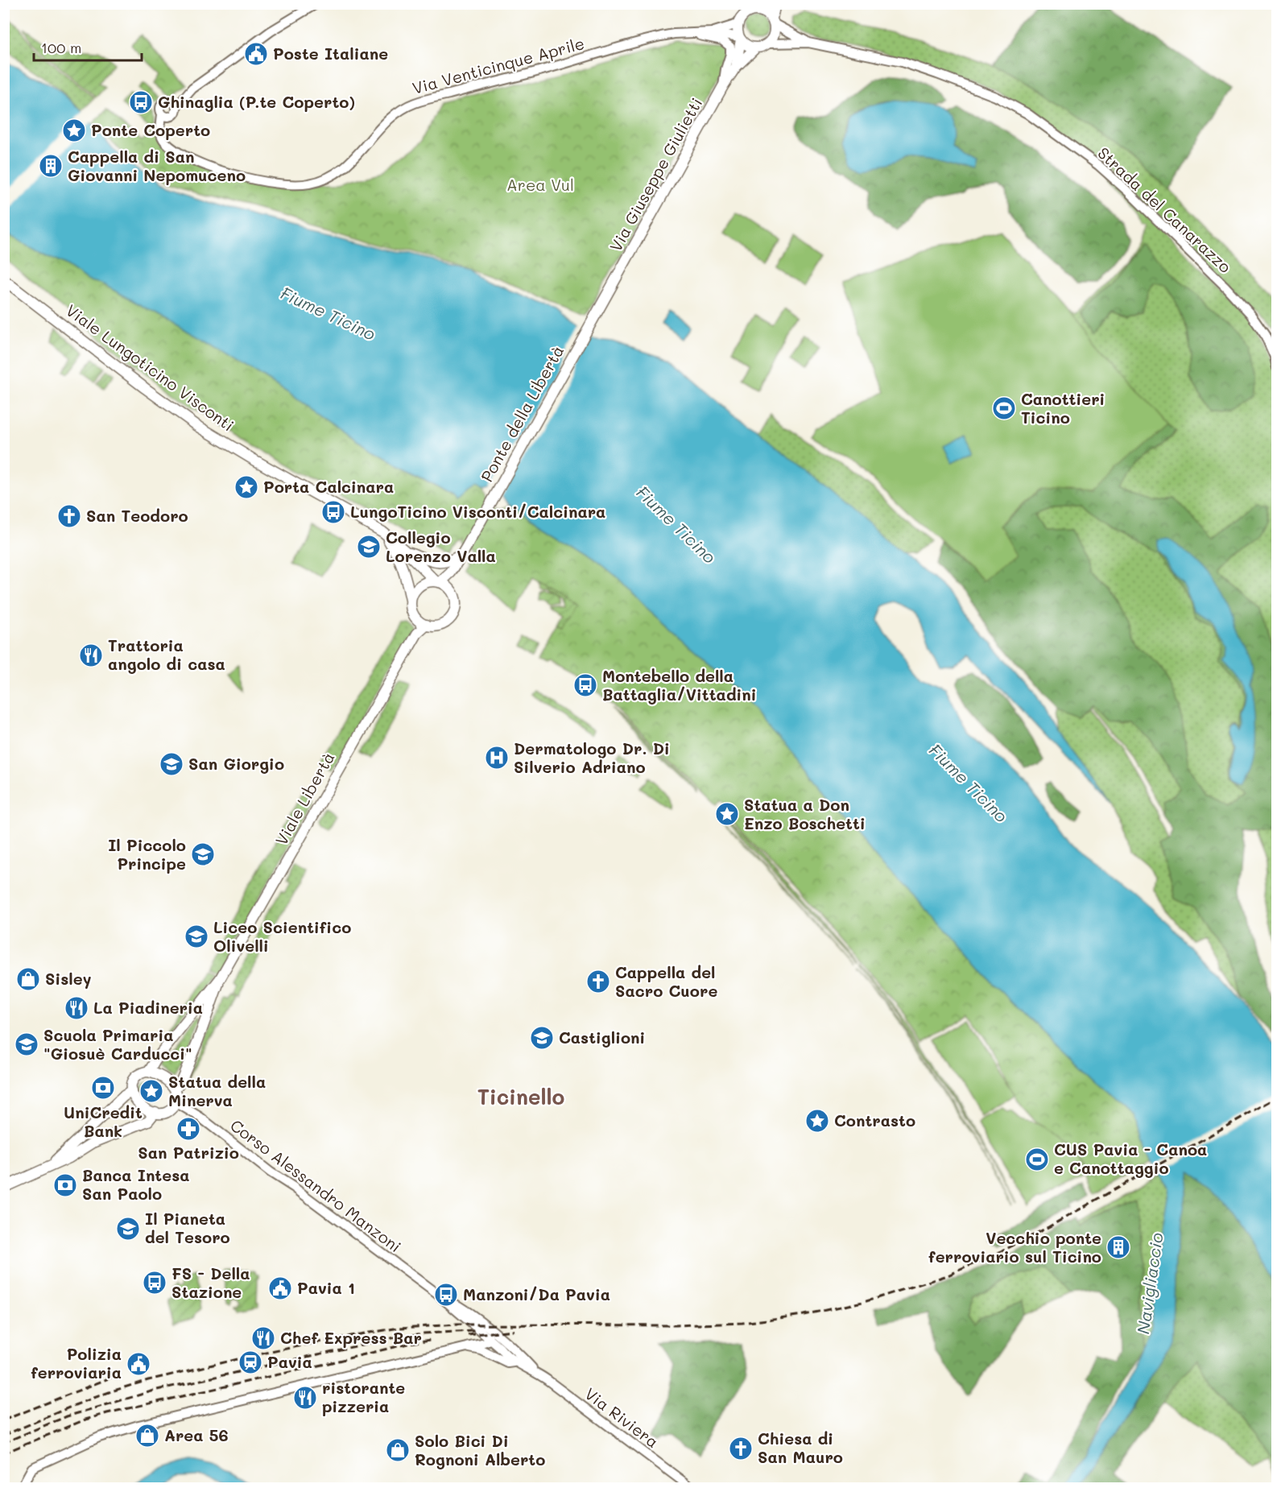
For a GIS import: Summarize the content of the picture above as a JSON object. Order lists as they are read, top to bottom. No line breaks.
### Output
{"streets":{"main road":["Via Giuseppe Giulietti","Viale Lungoticino Visconti","Ponte della Libertà","Viale Libertà"],"street":["Via Venticinque Aprile","Strada del Canarazzo","Corso Alessandro Manzoni","Via Riviera"]},"crossings":[["Via Venticinque Aprile","Via Giuseppe Giulietti"],["Via Venticinque Aprile","Strada del Canarazzo"],["Via Giuseppe Giulietti","Strada del Canarazzo"],["Via Giuseppe Giulietti","Ponte della Libertà"],["Viale Lungoticino Visconti","Viale Libertà"],["Viale Libertà","Corso Alessandro Manzoni"],["Corso Alessandro Manzoni","Via Riviera"]],"districts":["Ticinello"],"water":["Fiume Ticino","Navigliaccio"],"parks":["Area Vul"],"places":{"public building":["Poste Italiane","Pavia 1","Polizia ferroviaria"],"bus stop":["Ghinaglia (P.te Coperto)","LungoTicino Visconti/Calcinara","Montebello della Battaglia/Vittadini","FS - Della Stazione","Manzoni/Da Pavia"],"place":["Ponte Coperto","Porta Calcinara","Statua a Don Enzo Boschetti","Statua della Minerva","Contrasto"],"building":["Cappella di San Giovanni Nepomuceno","Vecchio ponte ferroviario sul Ticino"],"sports":["Canottieri Ticino","CUS Pavia - Canoa e Canottaggio"],"church":["San Teodoro","Cappella del Sacro Cuore","Chiesa di San Mauro"],"school or university":["Collegio Lorenzo Valla","San Giorgio","Il Piccolo Principe","Liceo Scientifico Olivelli","Castiglioni","Scuola Primaria \"Giosuè Carducci\"","Il Pianeta del Tesoro"],"restaurant":["Trattoria angolo di casa","La Piadineria","Chef Express Bar","ristorante pizzeria"],"hospital":["Dermatologo Dr. Di Silverio Adriano"],"shop":["Sisley","Area 56","Solo Bici Di Rognoni Alberto"],"bank":["UniCredit Bank","Banca Intesa San Paolo"],"pharmacy":["San Patrizio"],"station":["Pavia"]},"scale_bar":"100 m"}
